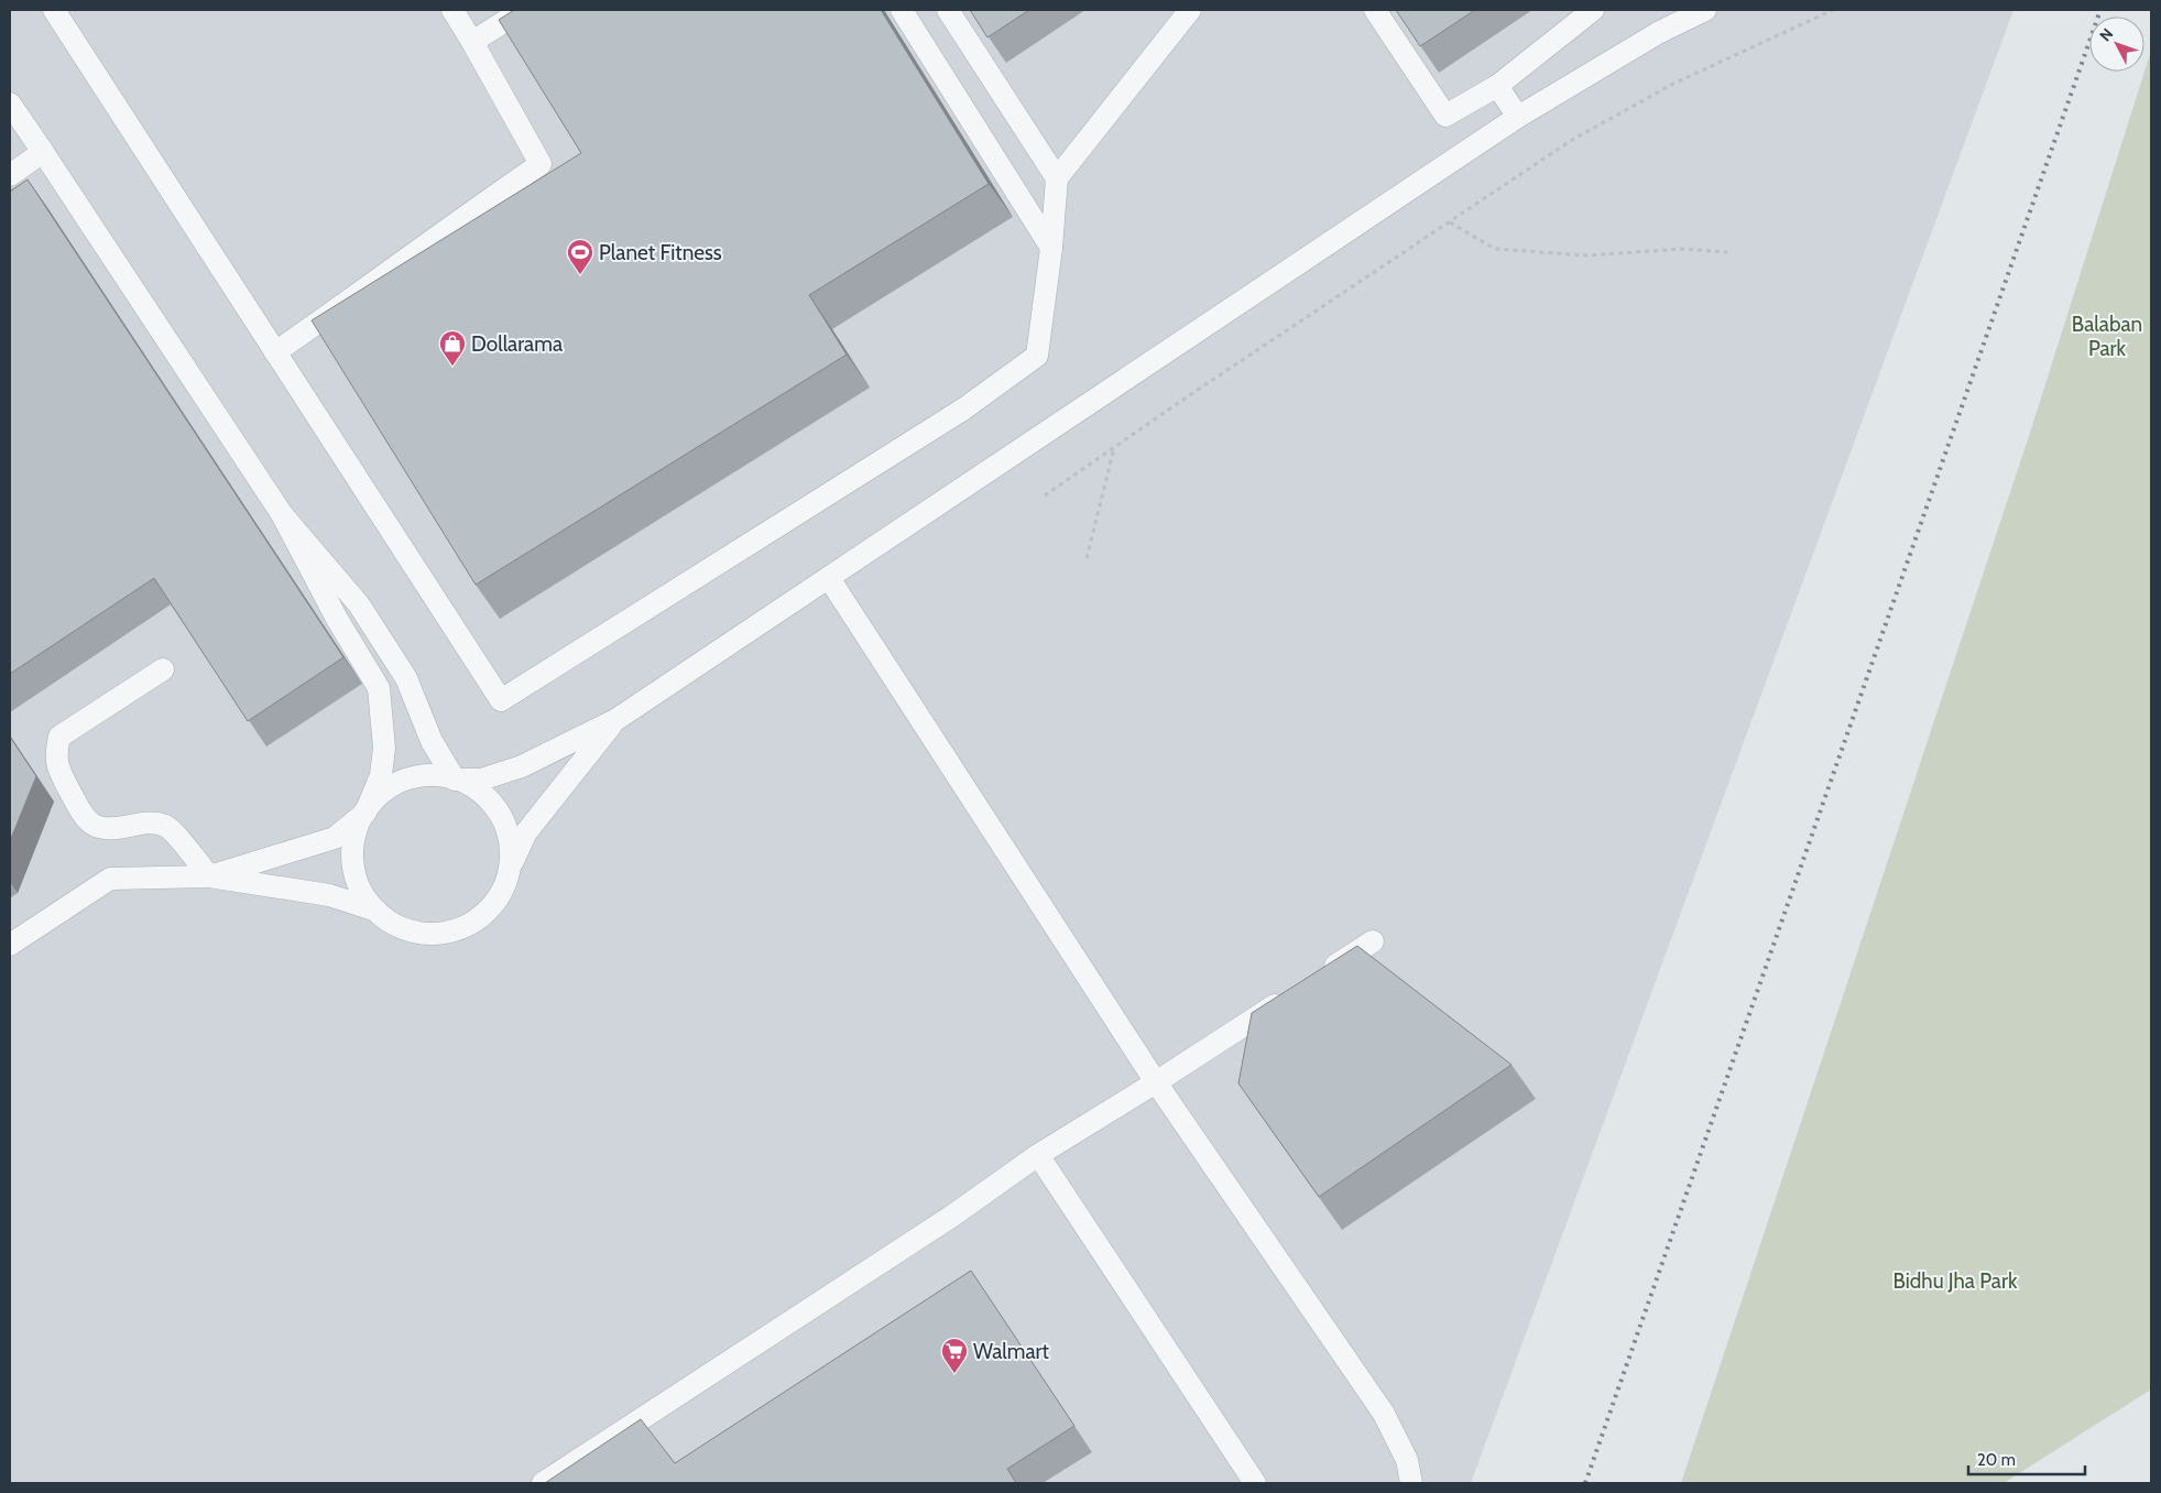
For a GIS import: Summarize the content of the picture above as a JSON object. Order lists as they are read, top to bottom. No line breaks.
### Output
{"parks":["Balaban Park","Bidhu Jha Park"],"places":{"sports":["Planet Fitness"],"shop":["Dollarama"],"supermarket":["Walmart"]},"scale_bar":"20 m","north":"top left"}
